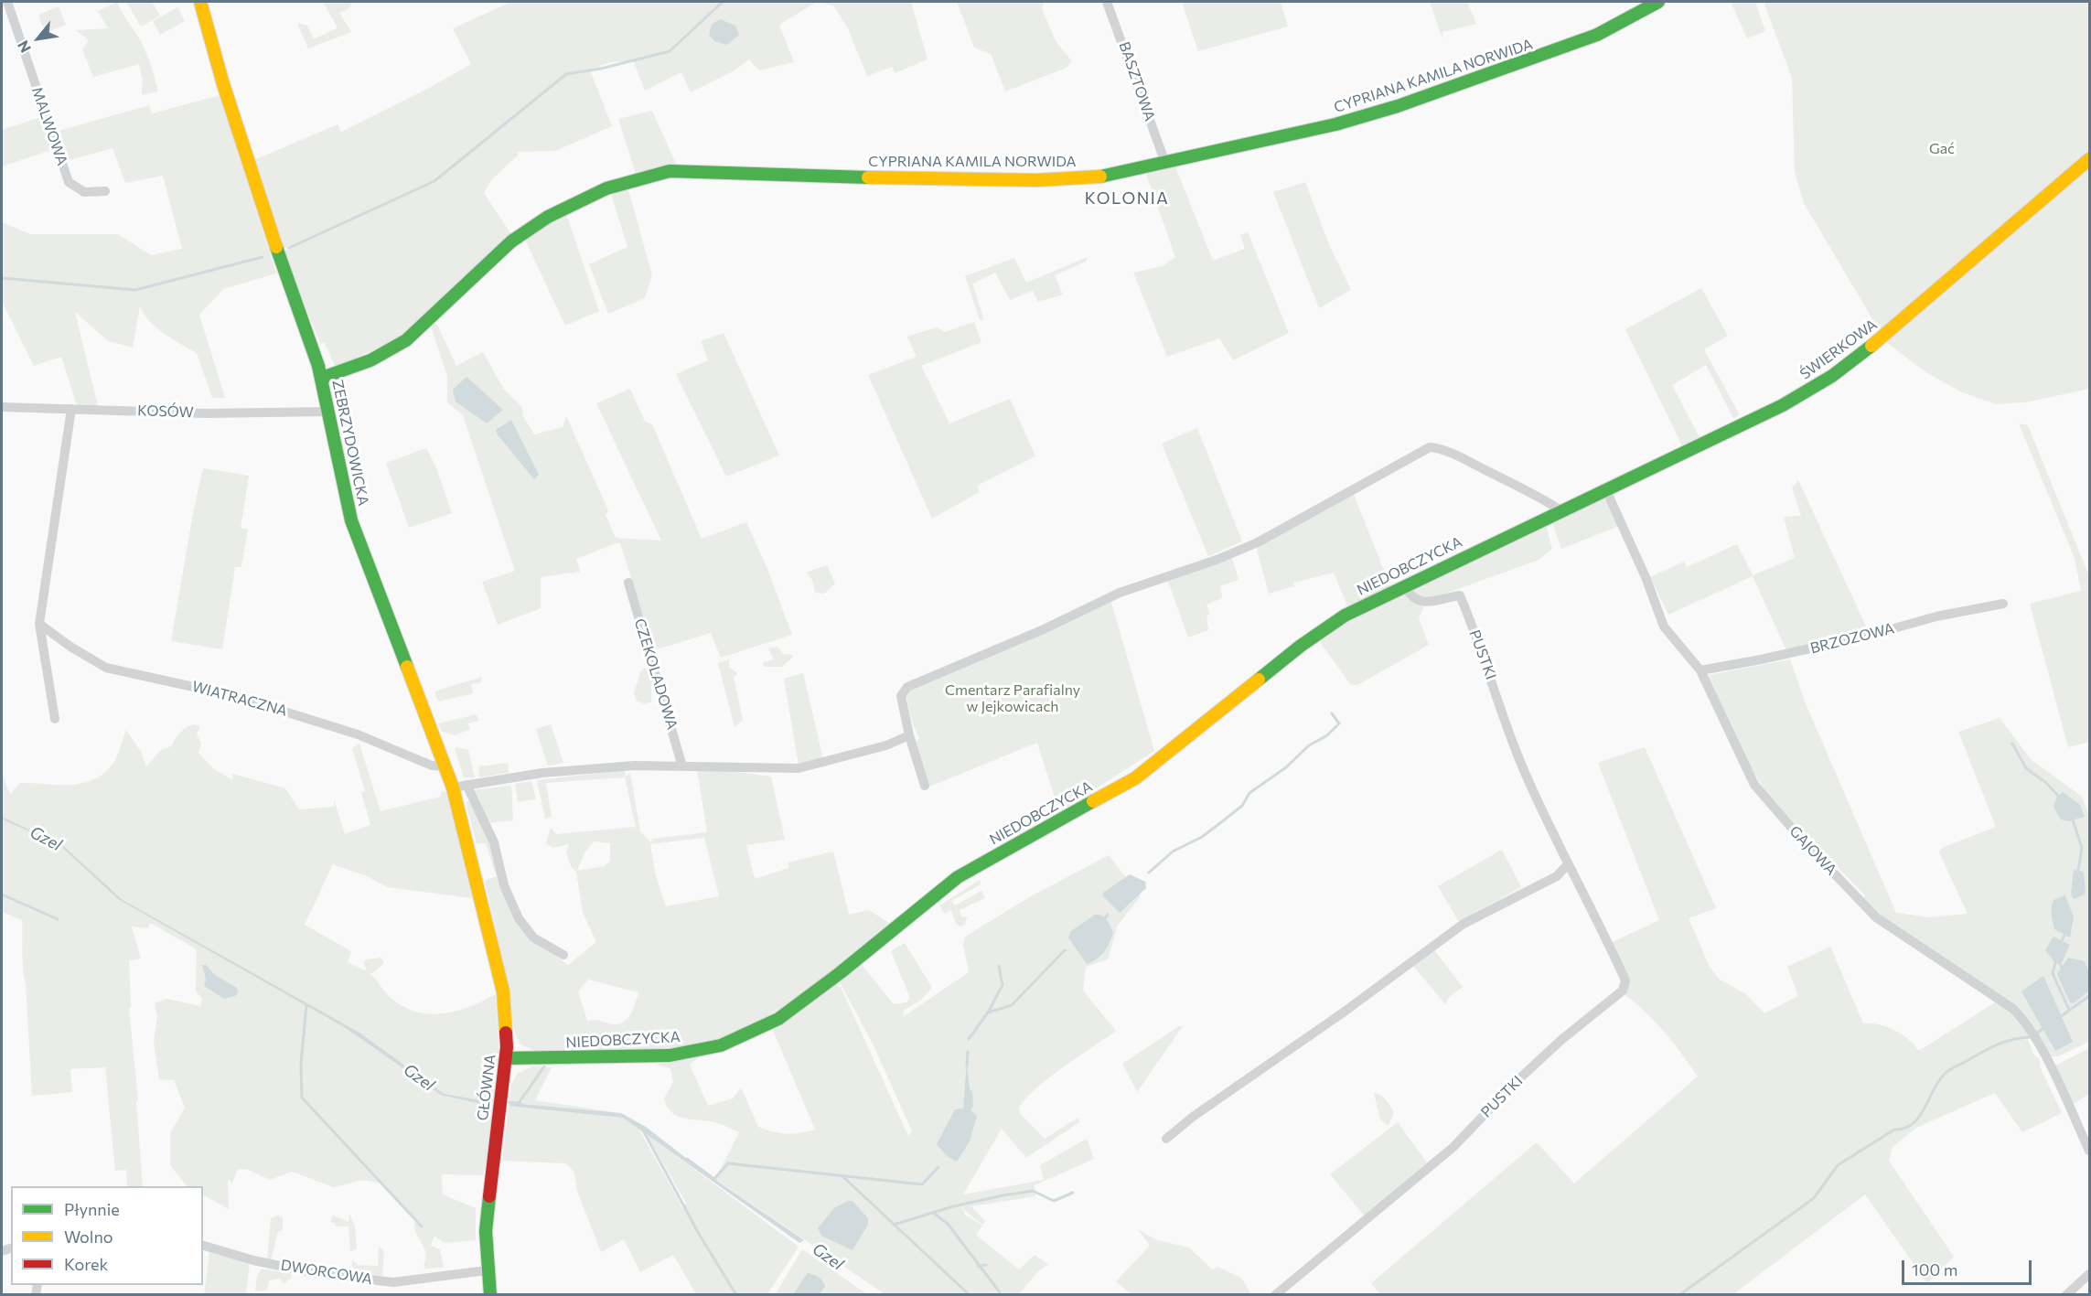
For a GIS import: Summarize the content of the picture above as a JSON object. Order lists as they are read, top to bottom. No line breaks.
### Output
{"streets":{"street":["CYPRIANA KAMILA NORWIDA","BASZTOWA","MALWOWA","ŚWIERKOWA","KOSÓW","ZEBRZYDOWICKA","NIEDOBCZYCKA","BRZOZOWA","PUSTKI","CZEKOLADOWA","WIATRACZNA","GAJOWA","GŁÓWNA","DWORCOWA"]},"crossings":[["CYPRIANA KAMILA NORWIDA","BASZTOWA"],["CYPRIANA KAMILA NORWIDA","ZEBRZYDOWICKA"],["ŚWIERKOWA","NIEDOBCZYCKA"],["ŚWIERKOWA","GAJOWA"],["KOSÓW","ZEBRZYDOWICKA"],["ZEBRZYDOWICKA","WIATRACZNA"],["ZEBRZYDOWICKA","GŁÓWNA"],["NIEDOBCZYCKA","PUSTKI"],["NIEDOBCZYCKA","GŁÓWNA"],["BRZOZOWA","GAJOWA"],["GŁÓWNA","DWORCOWA"]],"districts":["KOLONIA"],"water":["Gzel"],"parks":["Gać","Cmentarz Parafialny w Jejkowicach"],"legend":["Płynnie","Wolno","Korek"],"scale_bar":"100 m","north":"bottom left"}
